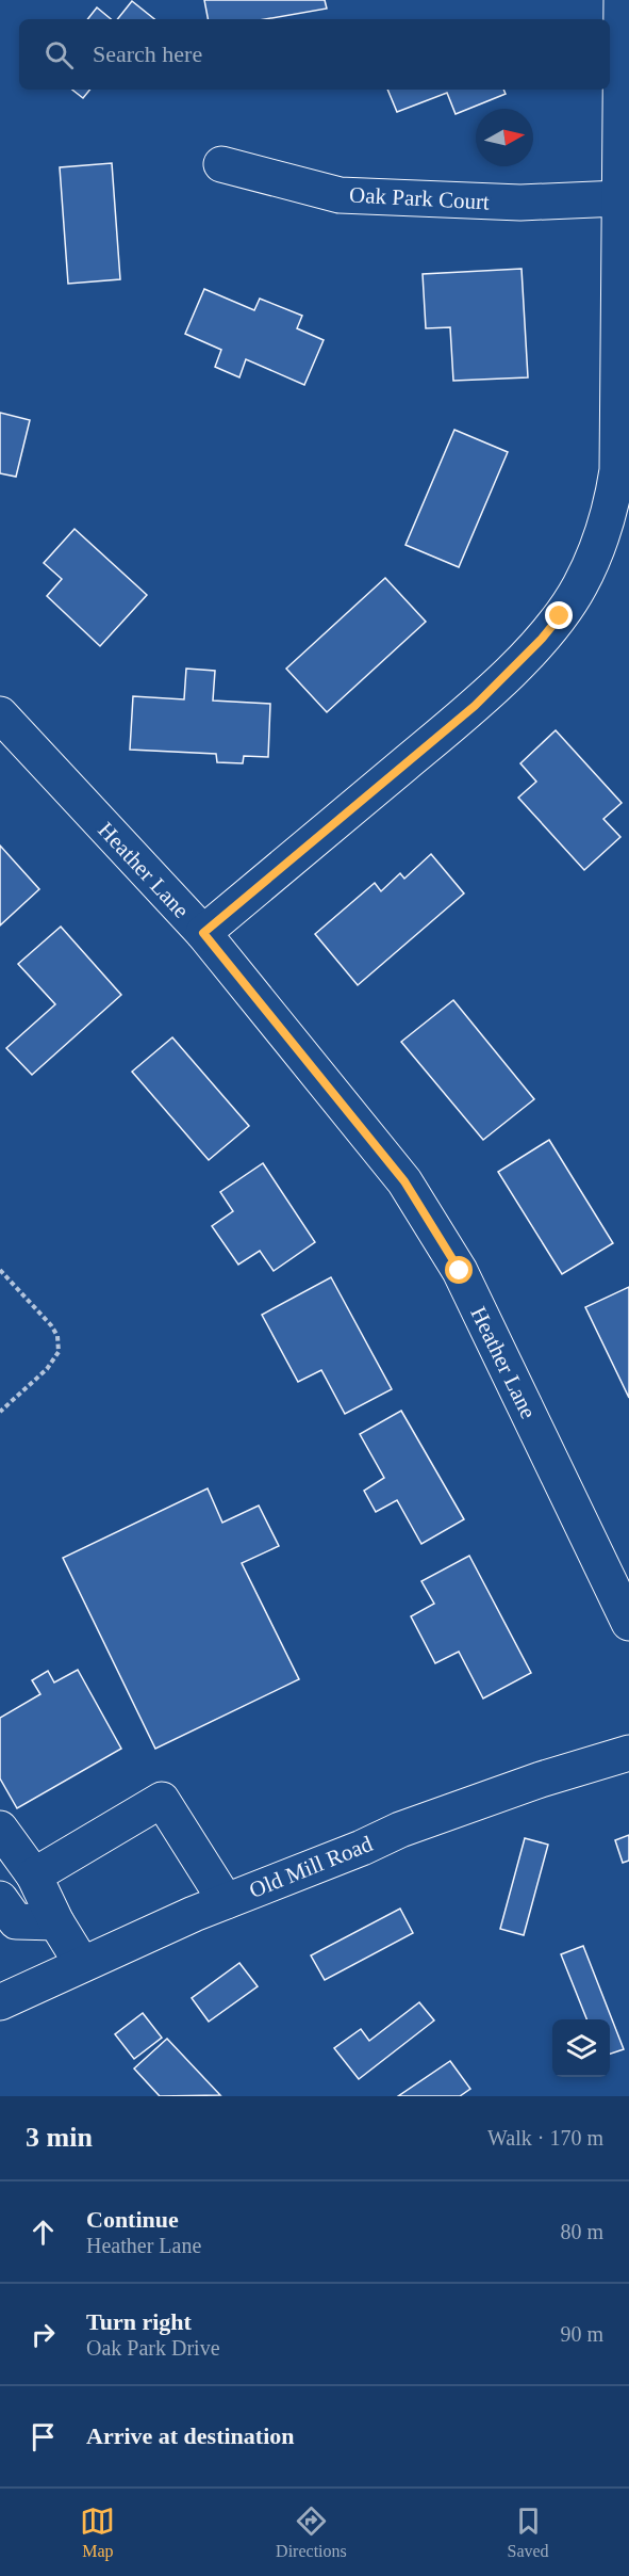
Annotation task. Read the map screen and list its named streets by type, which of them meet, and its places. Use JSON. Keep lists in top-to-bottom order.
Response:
{
  "streets": {
    "street": ["Oak Park Court", "Heather Lane", "Old Mill Road"]
  },
  "north": "right",
  "page": {
    "search": "Search here",
    "heading": ["3 min", "Walk · 170 m"],
    "list": [
      ["Continue", "Heather Lane", "80 m"],
      ["Turn right", "Oak Park Drive", "90 m"],
      "Arrive at destination"
    ],
    "nav": ["Map", "Directions", "Saved"]
  }
}
